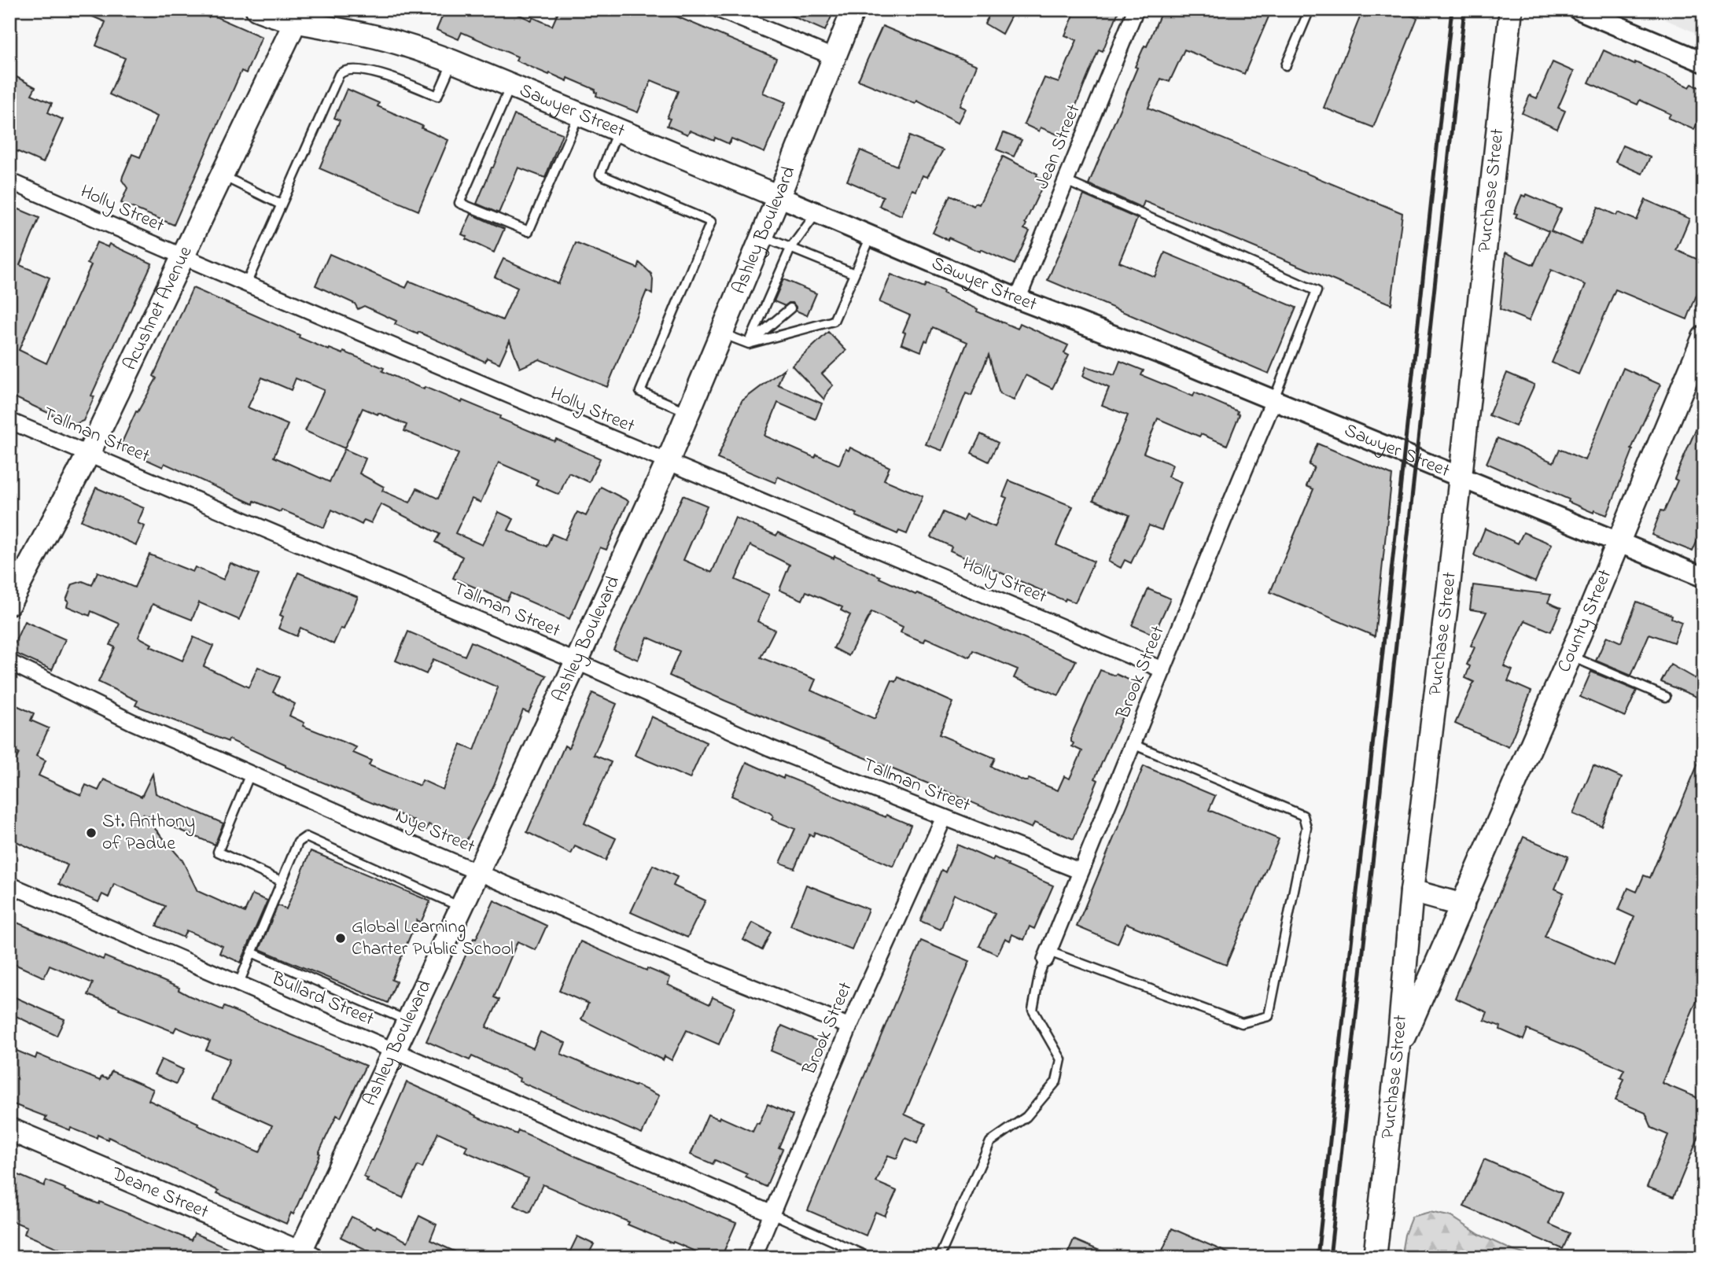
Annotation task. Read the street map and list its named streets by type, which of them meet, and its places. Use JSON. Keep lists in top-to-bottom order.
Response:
{
  "streets": {
    "main road": [
      "Sawyer Street",
      "Purchase Street",
      "Ashley Boulevard",
      "Acushnet Avenue",
      "County Street",
      "Deane Street"
    ],
    "street": [
      "Jean Street",
      "Holly Street",
      "Tallman Street",
      "Brook Street",
      "Nye Street",
      "Bullard Street"
    ]
  },
  "crossings": [
    ["Sawyer Street", "Jean Street"],
    ["Sawyer Street", "Purchase Street"],
    ["Sawyer Street", "Ashley Boulevard"],
    ["Sawyer Street", "Acushnet Avenue"],
    ["Sawyer Street", "County Street"],
    ["Sawyer Street", "Brook Street"],
    ["Purchase Street", "County Street"],
    ["Holly Street", "Ashley Boulevard"],
    ["Holly Street", "Acushnet Avenue"],
    ["Holly Street", "Brook Street"],
    ["Ashley Boulevard", "Tallman Street"],
    ["Ashley Boulevard", "Nye Street"],
    ["Ashley Boulevard", "Bullard Street"],
    ["Ashley Boulevard", "Deane Street"],
    ["Acushnet Avenue", "Tallman Street"],
    ["Tallman Street", "Brook Street"],
    ["Brook Street", "Nye Street"],
    ["Brook Street", "Bullard Street"]
  ],
  "places": ["St. Anthony of Padue", "Global Learning Charter Public School"]
}
